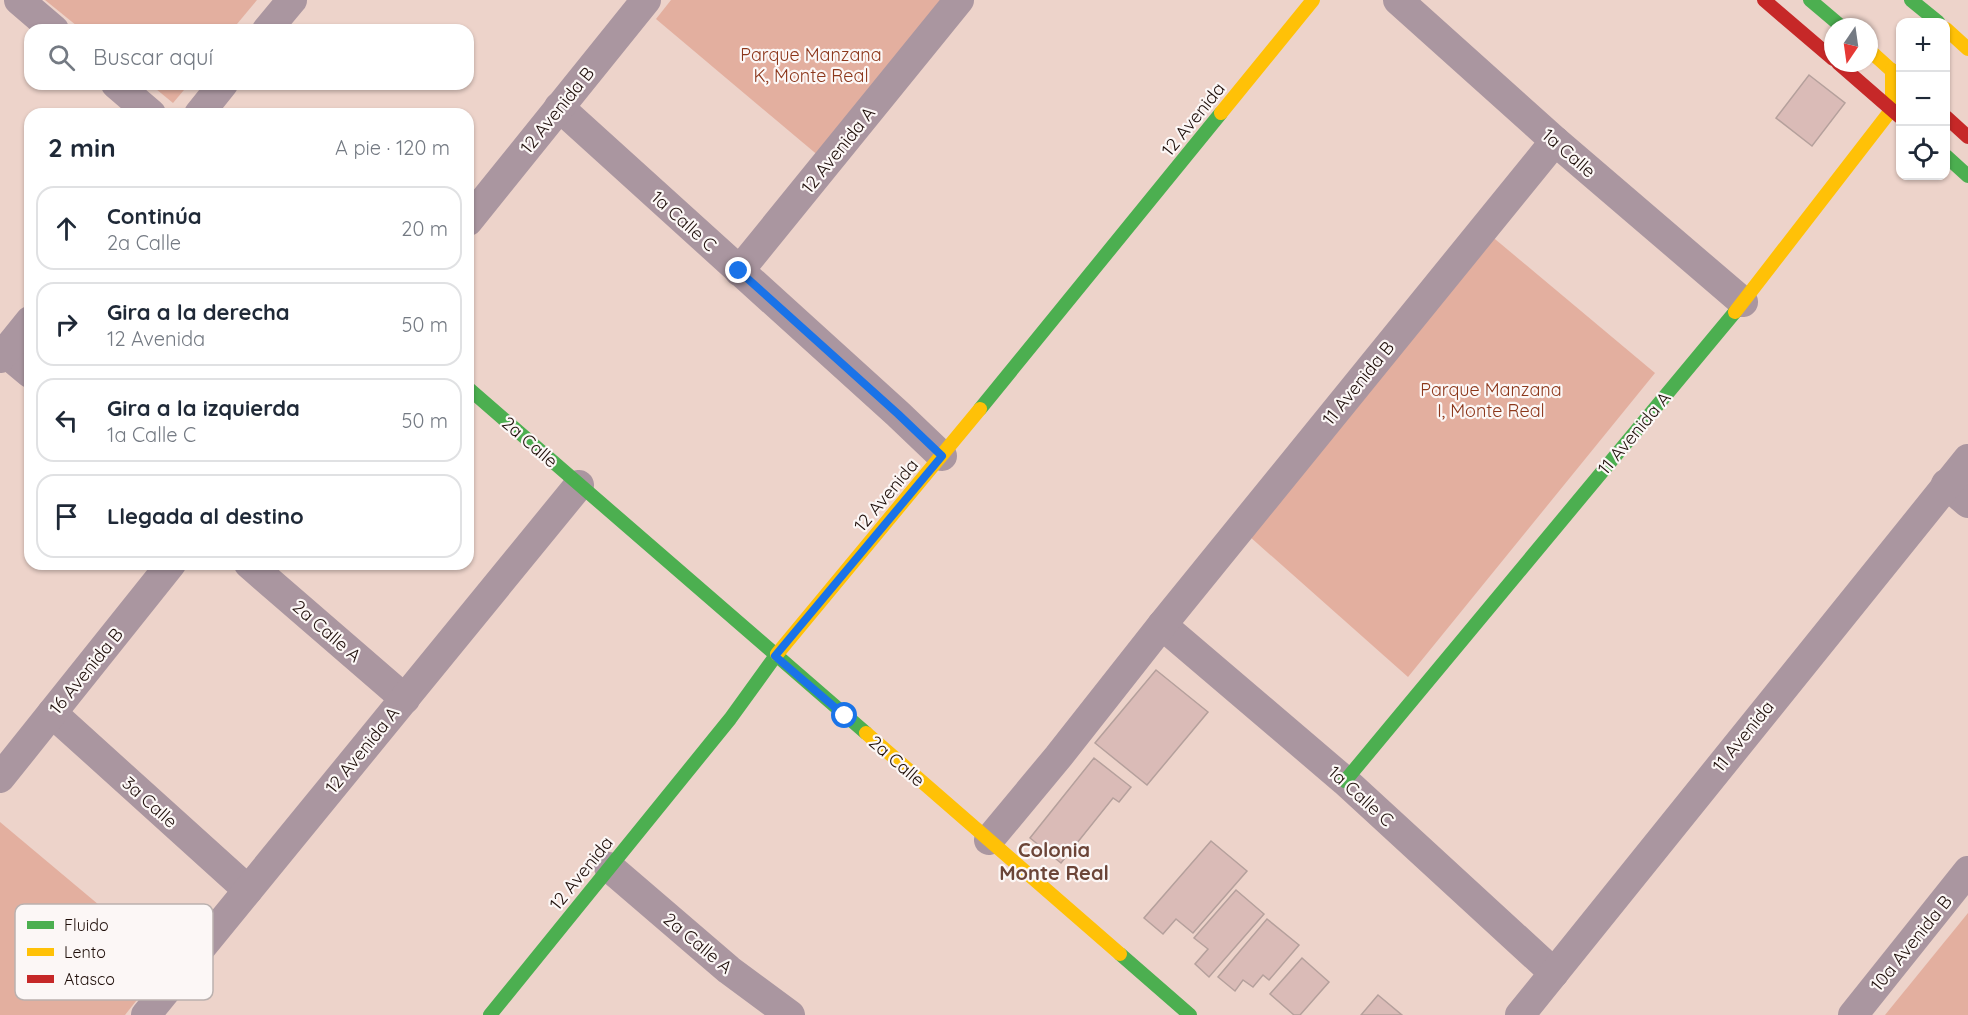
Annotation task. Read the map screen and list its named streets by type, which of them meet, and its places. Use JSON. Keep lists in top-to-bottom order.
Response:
{
  "streets": {
    "street": [
      "12 Avenida B",
      "12 Avenida",
      "12 Avenida A",
      "1a Calle",
      "1a Calle C",
      "11 Avenida B",
      "11 Avenida A",
      "2a Calle",
      "2a Calle A",
      "16 Avenida B",
      "11 Avenida",
      "3a Calle",
      "10a Avenida B"
    ]
  },
  "crossings": [
    ["12 Avenida B", "1a Calle C"],
    ["12 Avenida", "1a Calle C"],
    ["12 Avenida", "2a Calle"],
    ["12 Avenida", "2a Calle A"],
    ["12 Avenida A", "1a Calle C"],
    ["12 Avenida A", "2a Calle"],
    ["12 Avenida A", "2a Calle A"],
    ["12 Avenida A", "3a Calle"],
    ["1a Calle", "11 Avenida B"],
    ["1a Calle", "11 Avenida A"],
    ["1a Calle C", "11 Avenida B"],
    ["1a Calle C", "11 Avenida A"],
    ["1a Calle C", "11 Avenida"],
    ["11 Avenida B", "2a Calle"],
    ["16 Avenida B", "3a Calle"]
  ],
  "districts": ["Colonia Monte Real"],
  "parks": ["Parque Manzana K, Monte Real", "Parque Manzana I, Monte Real"],
  "legend": ["Fluido", "Lento", "Atasco"],
  "north": "bottom",
  "page": {
    "map_buttons": ["+", "−"],
    "search": "Buscar aquí",
    "heading": ["2 min", "A pie · 120 m"],
    "list": [
      ["Continúa", "2a Calle", "20 m"],
      ["Gira a la derecha", "12 Avenida", "50 m"],
      ["Gira a la izquierda", "1a Calle C", "50 m"],
      "Llegada al destino"
    ]
  }
}
